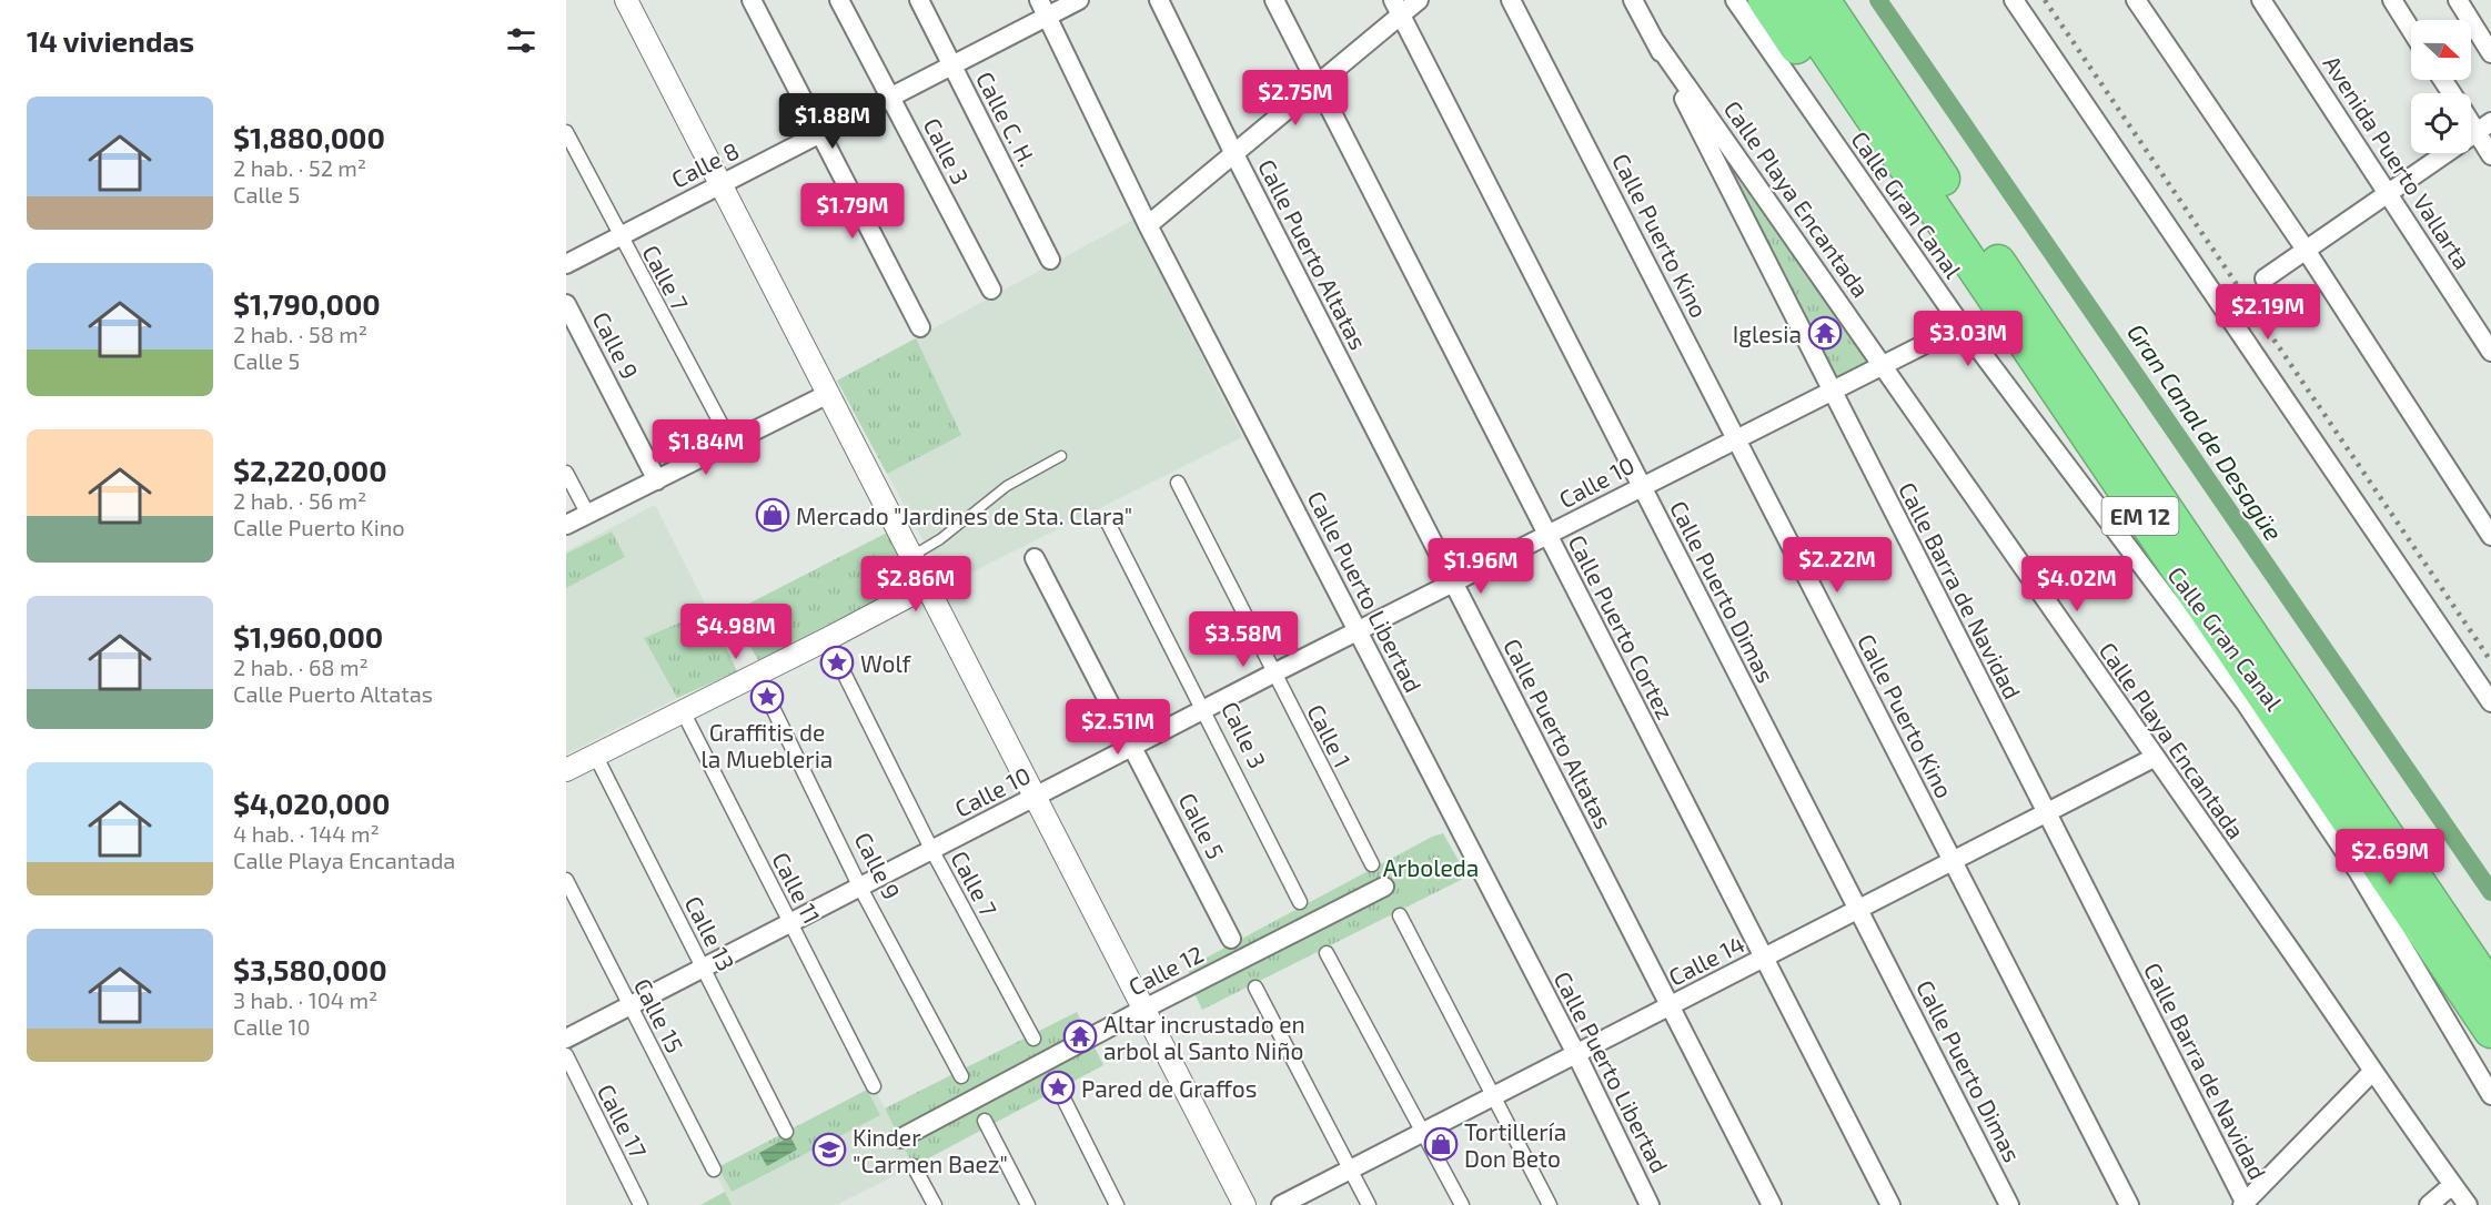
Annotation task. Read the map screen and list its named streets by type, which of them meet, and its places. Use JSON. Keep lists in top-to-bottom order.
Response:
{
  "streets": {
    "highway": ["EM 12"],
    "street": [
      "Calle C. H.",
      "Calle 3",
      "Avenida Puerto Vallarta",
      "Calle 8",
      "Calle Playa Encantada",
      "Calle Gran Canal",
      "Calle Puerto Kino",
      "Calle Puerto Altatas",
      "Calle 7",
      "Calle 9",
      "Calle 10",
      "Calle Barra de Navidad",
      "Calle Puerto Libertad",
      "Calle Puerto Dimas",
      "Calle Puerto Cortez",
      "Calle 1",
      "Calle 5",
      "Calle 11",
      "Calle 13",
      "Calle 14",
      "Calle 12",
      "Calle 15",
      "Calle 17"
    ]
  },
  "crossings": [
    ["Calle C. H.", "Calle 8"],
    ["Calle 3", "Calle 8"],
    ["Calle 3", "Calle 10"],
    ["Calle 8", "Calle 7"],
    ["Calle 8", "Calle Puerto Libertad"],
    ["Calle Playa Encantada", "Calle 10"],
    ["Calle Playa Encantada", "Calle Barra de Navidad"],
    ["Calle Playa Encantada", "Calle 14"],
    ["Calle Puerto Kino", "Calle 10"],
    ["Calle Puerto Kino", "Calle 14"],
    ["Calle Puerto Altatas", "Calle 10"],
    ["Calle Puerto Altatas", "Calle 14"],
    ["Calle 7", "Calle 10"],
    ["Calle 9", "Calle 10"],
    ["Calle 10", "Calle Barra de Navidad"],
    ["Calle 10", "Calle Puerto Libertad"],
    ["Calle 10", "Calle Puerto Dimas"],
    ["Calle 10", "Calle Puerto Cortez"],
    ["Calle 10", "Calle 1"],
    ["Calle 10", "Calle 5"],
    ["Calle 10", "Calle 11"],
    ["Calle 10", "Calle 13"],
    ["Calle 10", "Calle 15"],
    ["Calle Barra de Navidad", "Calle 14"],
    ["Calle Puerto Libertad", "Calle 14"],
    ["Calle Puerto Dimas", "Calle 14"],
    ["Calle Puerto Cortez", "Calle 14"]
  ],
  "water": ["Gran Canal de Desagüe"],
  "parks": ["Arboleda"],
  "places": {
    "temple": ["Iglesia", "Altar incrustado en arbol al Santo Niño"],
    "shop": ["Mercado \"Jardines de Sta. Clara\"", "Tortillería Don Beto"],
    "place": ["Wolf", "Graffitis de la Muebleria", "Pared de Graffos"],
    "school or university": ["Kinder \"Carmen Baez\""]
  },
  "north": "right",
  "page": {
    "heading": "14 viviendas",
    "price": [
      "$2.75M",
      "$1.88M",
      "$1.79M",
      "$2.19M",
      "$3.03M",
      "$1.84M",
      "$2.22M",
      "$1.96M",
      "$2.86M",
      "$4.02M",
      "$4.98M",
      "$3.58M",
      "$2.51M",
      "$2.69M"
    ],
    "list": [
      {
        "name": "$1,880,000",
        "note": "2 hab. · 52 m² · Calle 5"
      },
      {
        "name": "$1,790,000",
        "note": "2 hab. · 58 m² · Calle 5"
      },
      {
        "name": "$2,220,000",
        "note": "2 hab. · 56 m² · Calle Puerto Kino"
      },
      {
        "name": "$1,960,000",
        "note": "2 hab. · 68 m² · Calle Puerto Altatas"
      },
      {
        "name": "$4,020,000",
        "note": "4 hab. · 144 m² · Calle Playa Encantada"
      },
      {
        "name": "$3,580,000",
        "note": "3 hab. · 104 m² · Calle 10"
      }
    ]
  }
}
